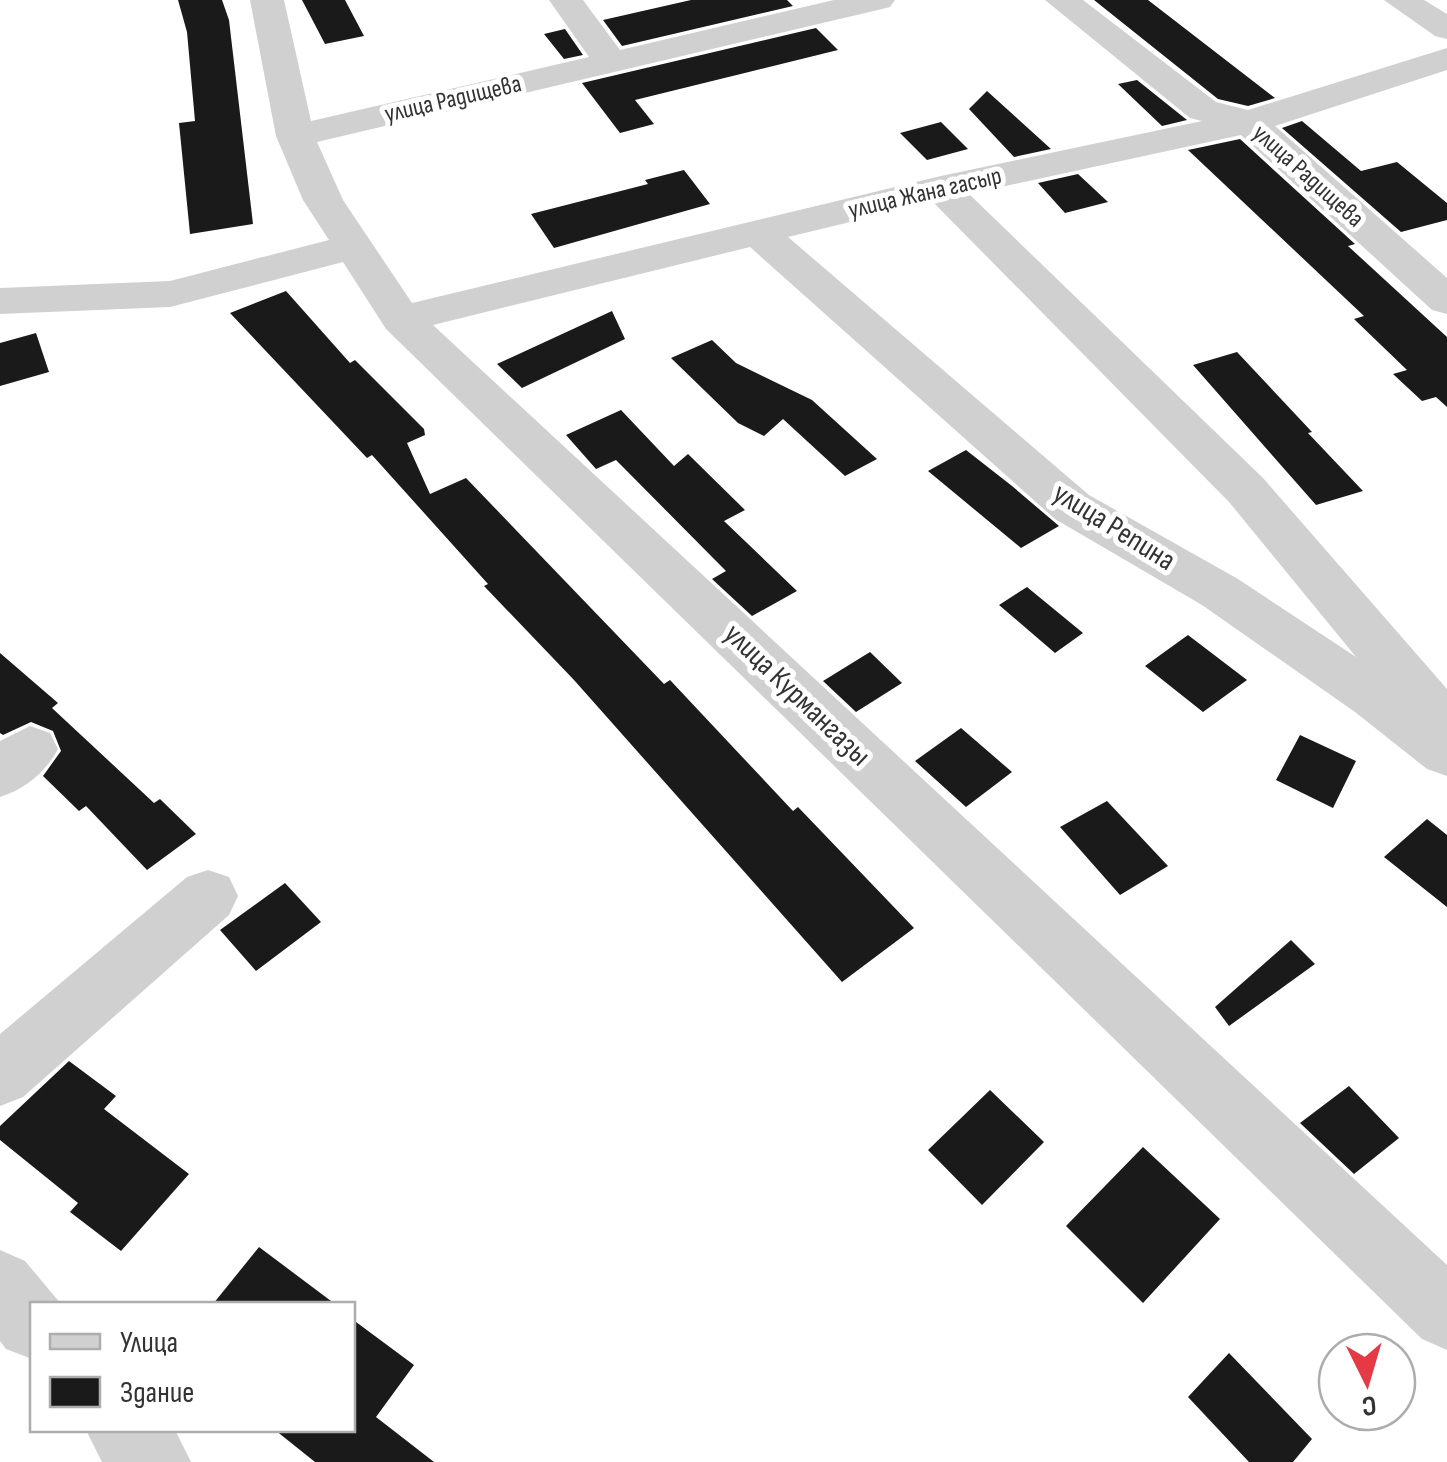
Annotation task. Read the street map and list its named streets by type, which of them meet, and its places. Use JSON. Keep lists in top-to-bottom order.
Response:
{
  "streets": {
    "street": [
      "улица Радищева",
      "улица Жана гасыр",
      "улица Репина",
      "улица Курмангазы"
    ]
  },
  "crossings": [
    ["улица Радищева", "улица Жана гасыр"],
    ["улица Радищева", "улица Курмангазы"],
    ["улица Жана гасыр", "улица Репина"],
    ["улица Жана гасыр", "улица Курмангазы"]
  ],
  "legend": ["Улица", "Здание"],
  "north": "bottom"
}
